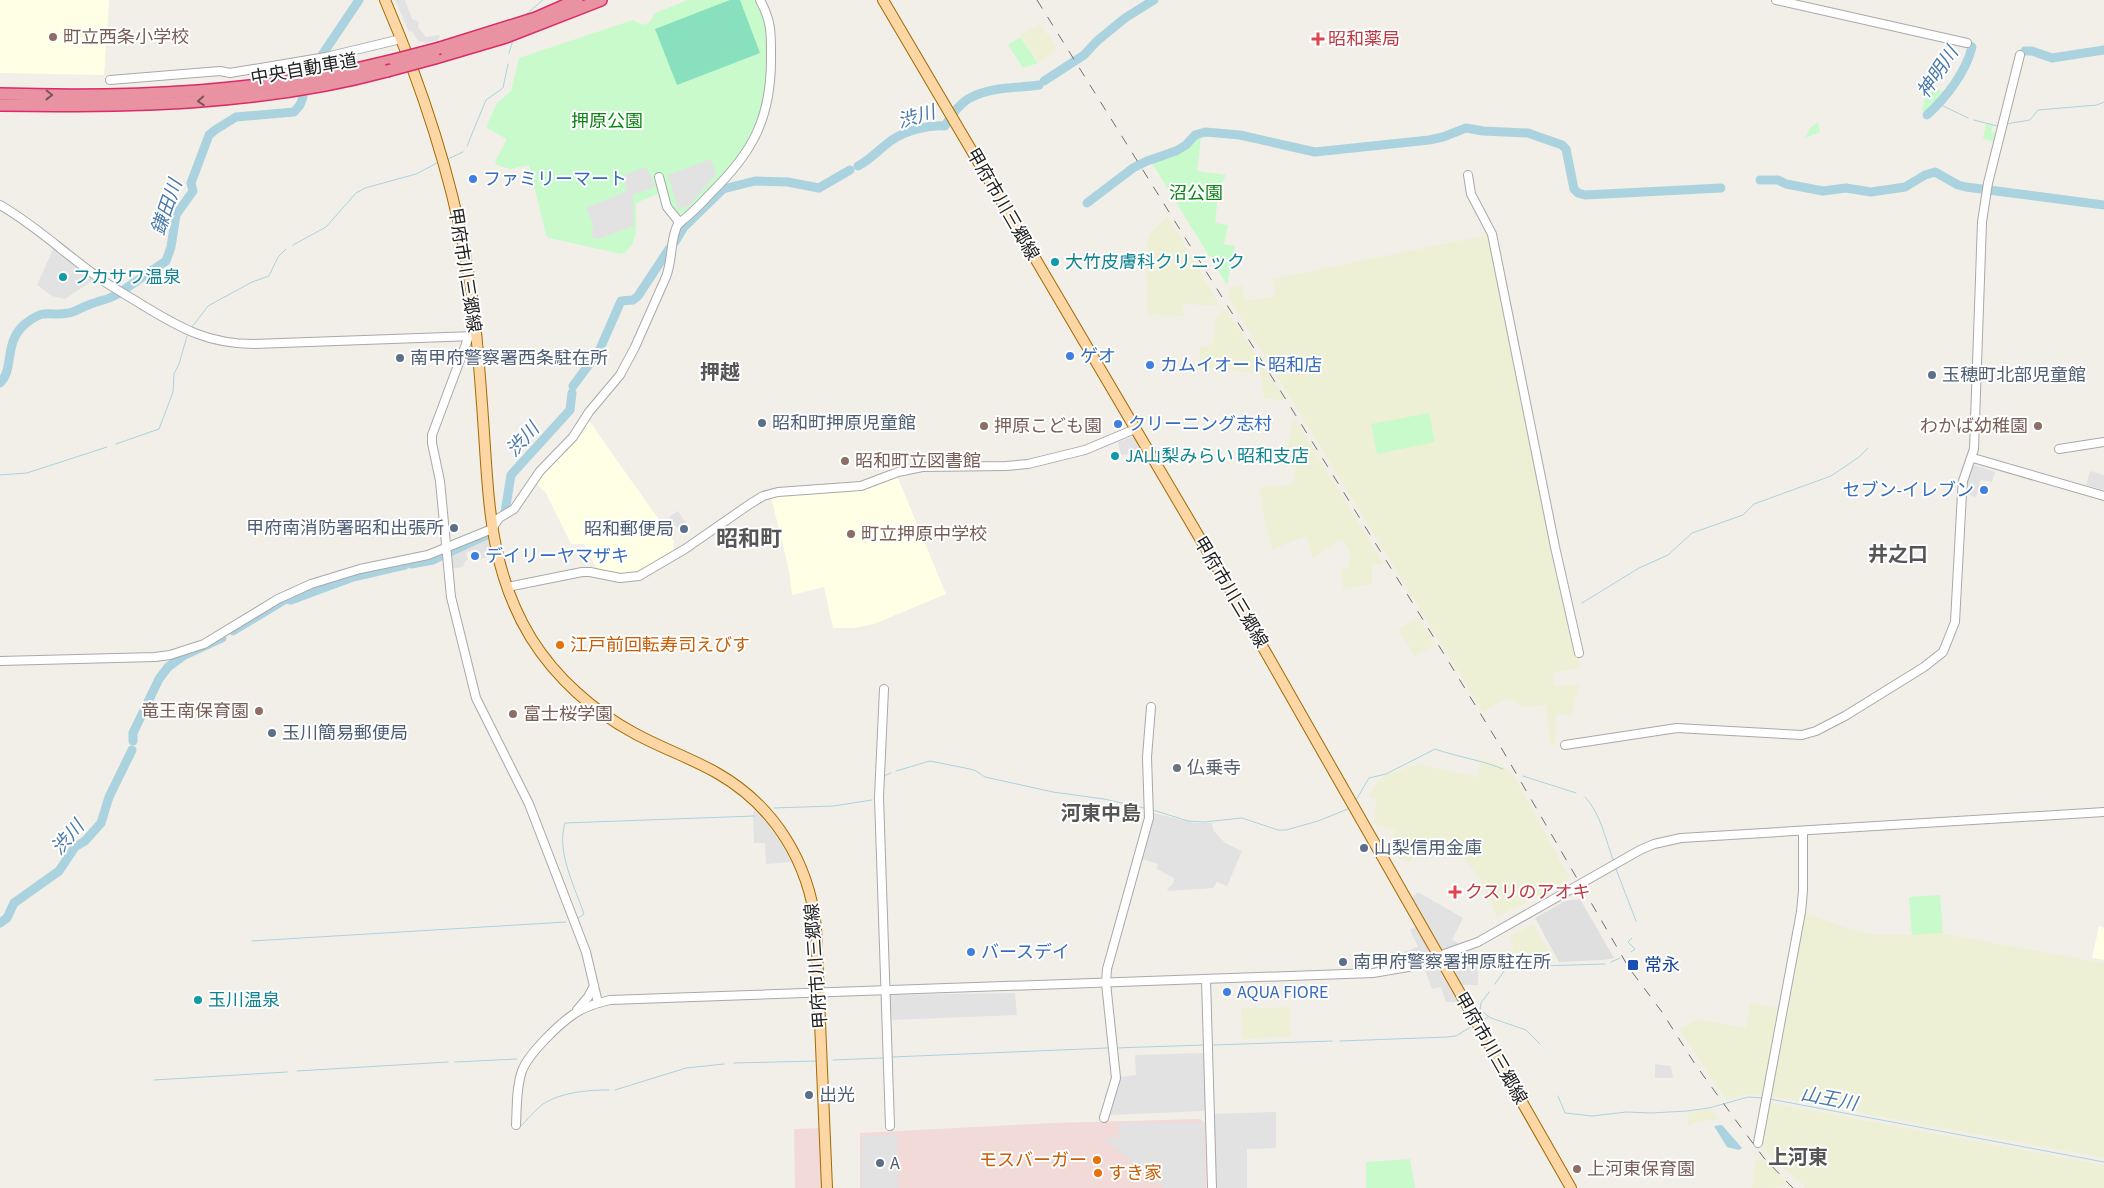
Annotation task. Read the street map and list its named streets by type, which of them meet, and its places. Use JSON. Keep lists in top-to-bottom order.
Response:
{
  "streets": {
    "highway": ["中央自動車道"],
    "main road": ["甲府市川三郷線"]
  },
  "districts": [
    "押越",
    "昭和町",
    "井之口",
    "河東中島",
    "上河東"
  ],
  "water": [
    "神明川",
    "渋川",
    "鎌田川",
    "山王川"
  ],
  "parks": ["押原公園", "沼公園"],
  "places": {
    "other": [
      "町立西条小学校",
      "ファミリーマート",
      "大竹皮膚科クリニック",
      "フカサワ温泉",
      "ゲオ",
      "南甲府警察署西条駐在所",
      "カムイオート昭和店",
      "玉穂町北部児童館",
      "昭和町押原児童館",
      "クリーニング志村",
      "押原こども園",
      "わかば幼稚園",
      "JA山梨みらい 昭和支店",
      "昭和町立図書館",
      "セブン-イレブン",
      "甲府南消防署昭和出張所",
      "昭和郵便局",
      "町立押原中学校",
      "デイリーヤマザキ",
      "江戸前回転寿司えびす",
      "竜王南保育園",
      "富士桜学園",
      "玉川簡易郵便局",
      "仏乗寺",
      "山梨信用金庫",
      "バースデイ",
      "南甲府警察署押原駐在所",
      "AQUA FIORE",
      "玉川温泉",
      "出光",
      "モスバーガー",
      "A",
      "上河東保育園",
      "すき家"
    ],
    "health": ["昭和薬局", "クスリのアオキ"],
    "transit": ["常永"]
  }
}
